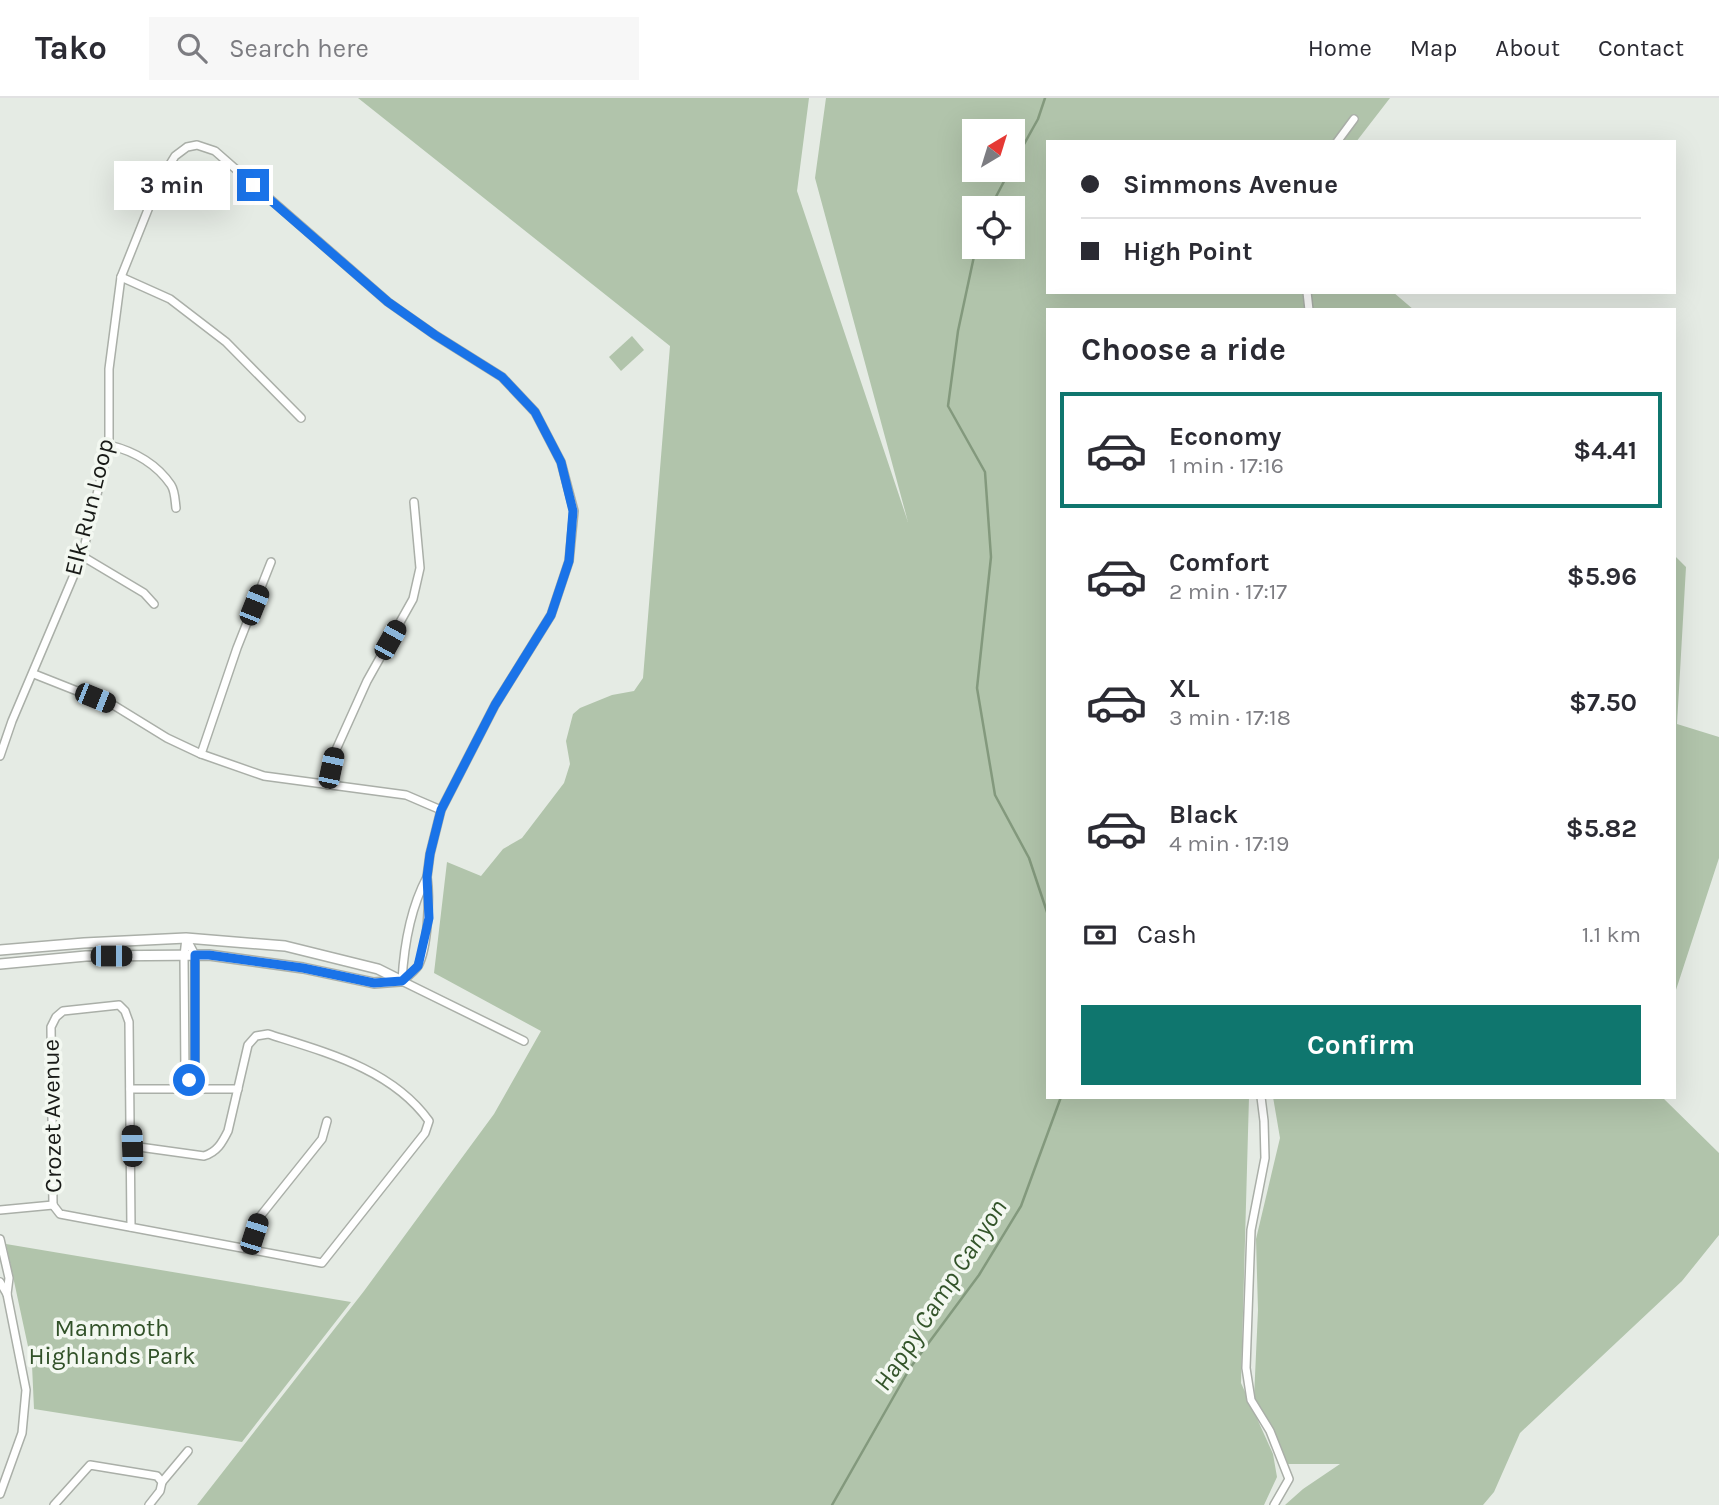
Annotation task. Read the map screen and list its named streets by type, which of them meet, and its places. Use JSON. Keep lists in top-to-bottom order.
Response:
{
  "streets": {
    "street": ["Elk Run Loop", "Crozet Avenue"]
  },
  "water": ["Happy Camp Canyon"],
  "parks": ["Mammoth Highlands Park"],
  "north": "top right",
  "page": {
    "header": "Tako",
    "search": "Search here",
    "nav": [
      "Home",
      "Map",
      "About",
      "Contact"
    ],
    "banner": ["Simmons Avenue", "High Point"],
    "bubble": "3 min",
    "heading": "Choose a ride",
    "list": [
      {
        "name": "Economy",
        "note": "1 min · 17:16",
        "value": "$4.41"
      },
      {
        "name": "Comfort",
        "note": "2 min · 17:17",
        "value": "$5.96"
      },
      {
        "name": "XL",
        "note": "3 min · 17:18",
        "value": "$7.50"
      },
      {
        "name": "Black",
        "note": "4 min · 17:19",
        "value": "$5.82"
      }
    ],
    "pay": ["Cash", "1.1 km"],
    "buttons": "Confirm"
  }
}
